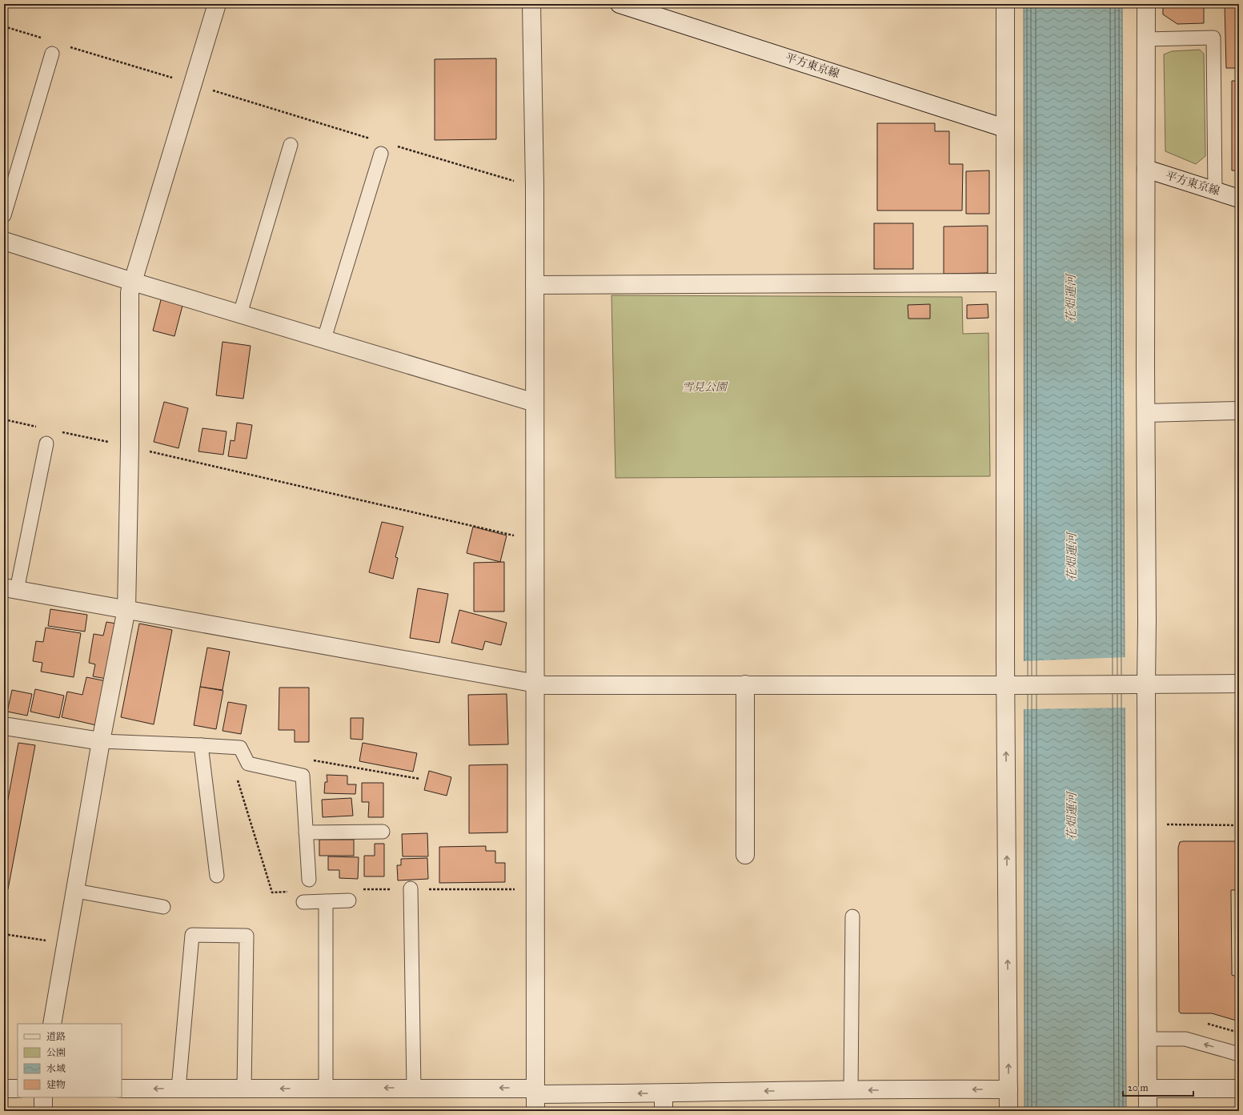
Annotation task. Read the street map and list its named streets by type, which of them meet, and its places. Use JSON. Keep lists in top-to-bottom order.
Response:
{
  "streets": {
    "street": ["平方東京線"]
  },
  "water": ["花畑運河"],
  "parks": ["雪見公園"],
  "legend": [
    "道路",
    "公園",
    "水域",
    "建物"
  ],
  "scale_bar": "20 m"
}
